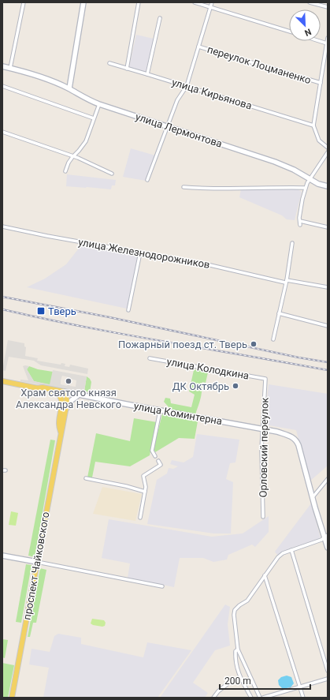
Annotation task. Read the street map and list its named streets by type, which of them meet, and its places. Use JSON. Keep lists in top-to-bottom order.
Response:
{
  "streets": {
    "main road": ["улица Лермонтова", "улица Коминтерна", "проспект Чайковского"],
    "street": [
      "переулок Лоцманенко",
      "улица Кирьянова",
      "улица Железнодорожников",
      "улица Колодкина",
      "Орловский переулок"
    ]
  },
  "crossings": [
    ["улица Колодкина", "Орловский переулок"],
    ["улица Коминтерна", "Орловский переулок"],
    ["улица Коминтерна", "проспект Чайковского"]
  ],
  "places": {
    "transit": ["Тверь"],
    "other": ["Пожарный поезд ст. Тверь", "Храм святого князя Александра Невского", "ДК Октябрь"]
  },
  "scale_bar": "200 m",
  "north": "bottom right"
}
